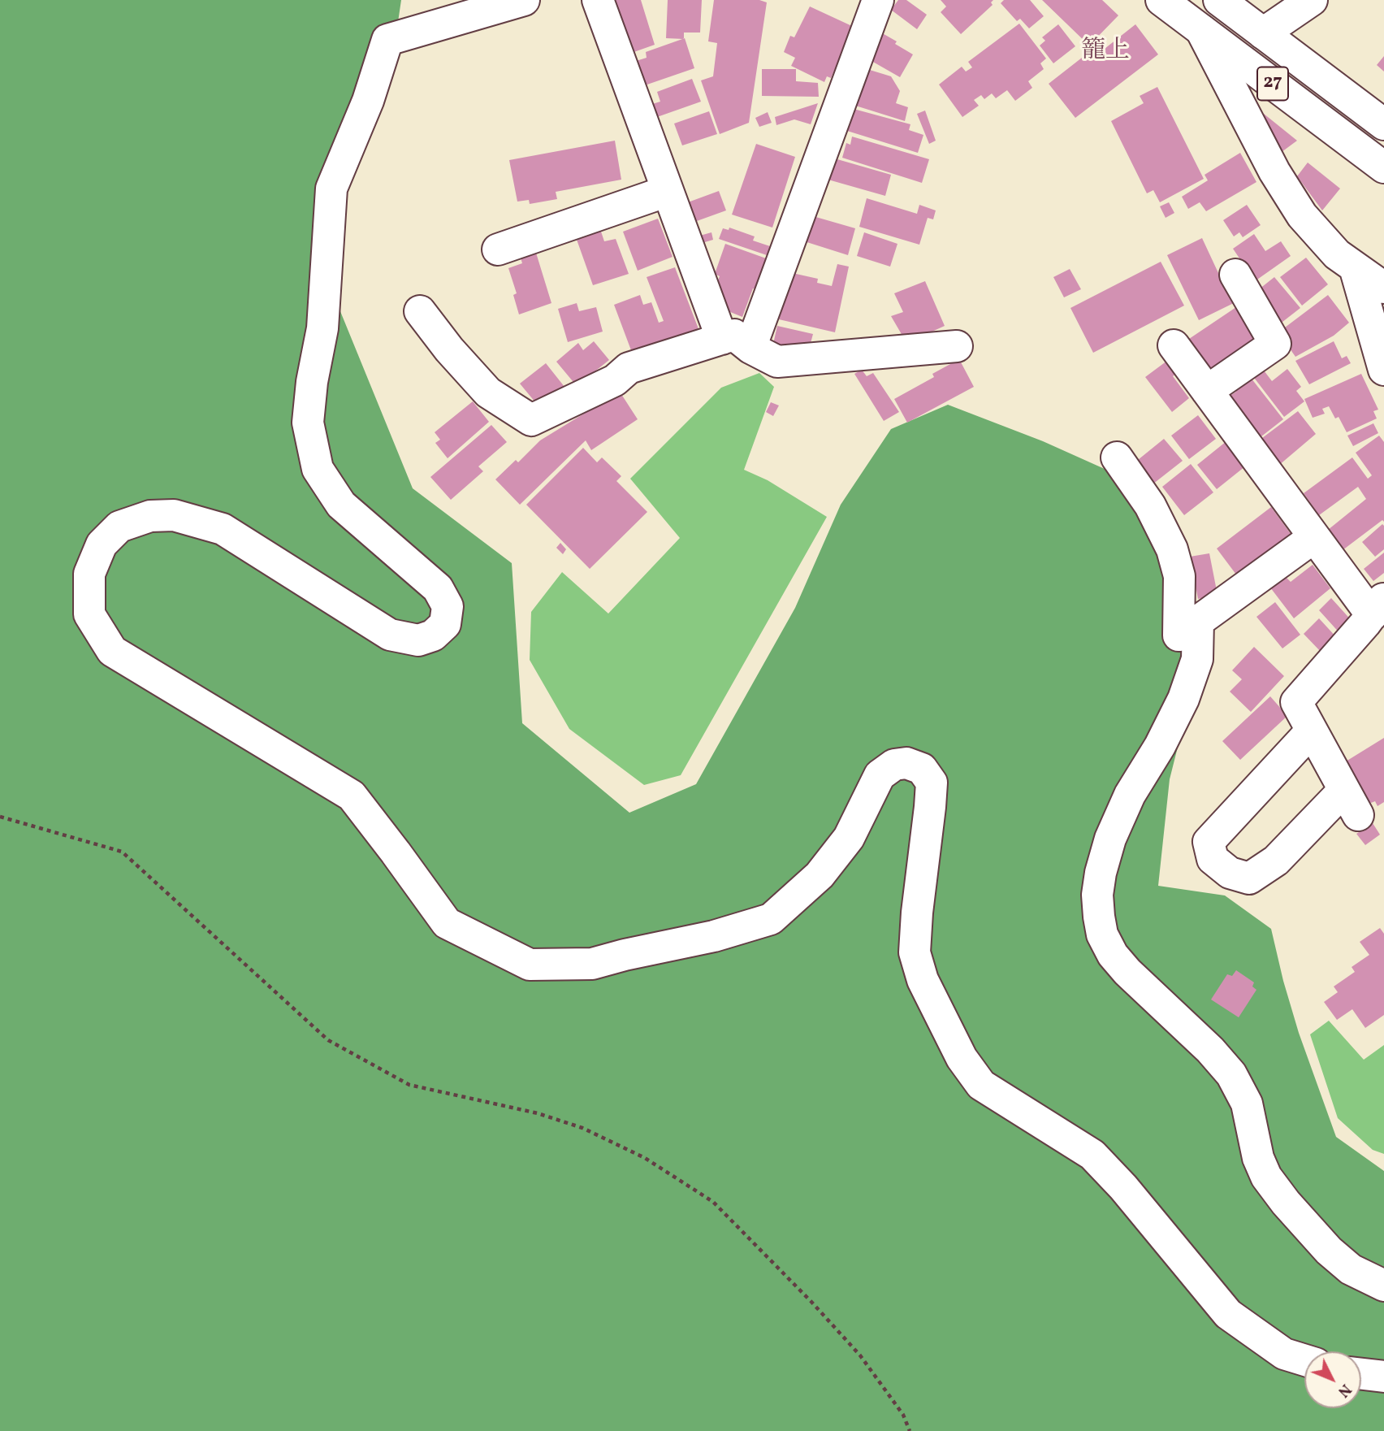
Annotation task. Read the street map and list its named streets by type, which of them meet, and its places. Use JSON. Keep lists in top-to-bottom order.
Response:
{
  "streets": {
    "street": ["27"]
  },
  "districts": ["籠上"],
  "north": "bottom right"
}
